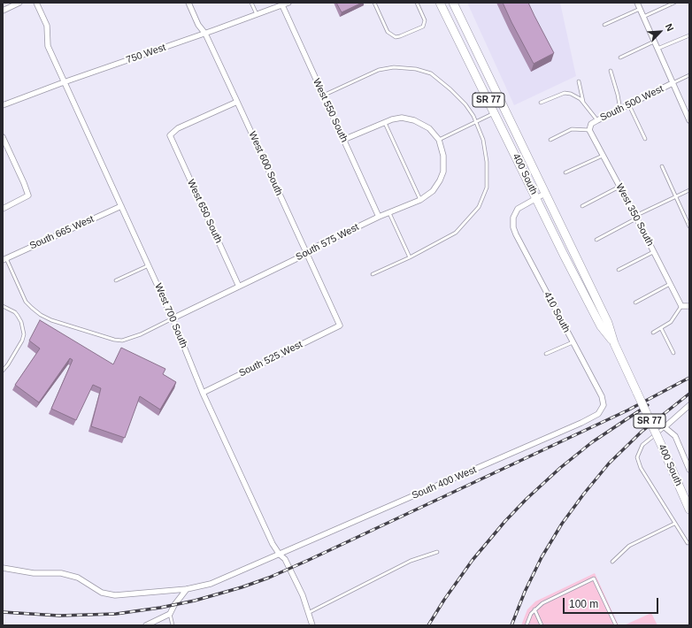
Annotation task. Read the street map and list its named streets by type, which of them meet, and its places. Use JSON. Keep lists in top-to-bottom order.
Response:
{
  "streets": {
    "main road": ["SR 77", "400 South"],
    "street": [
      "750 West",
      "South 500 West",
      "West 550 South",
      "West 600 South",
      "West 650 South",
      "West 350 South",
      "South 665 West",
      "South 575 West",
      "410 South",
      "West 700 South",
      "South 525 West",
      "South 400 West"
    ]
  },
  "crossings": [
    ["750 West", "West 550 South"],
    ["750 West", "West 600 South"],
    ["750 West", "West 700 South"],
    ["South 500 West", "West 350 South"],
    ["West 550 South", "South 575 West"],
    ["West 600 South", "West 650 South"],
    ["West 600 South", "South 575 West"],
    ["West 600 South", "South 525 West"],
    ["400 South", "410 South"],
    ["West 650 South", "South 575 West"],
    ["South 665 West", "West 700 South"],
    ["South 575 West", "West 700 South"],
    ["410 South", "South 400 West"],
    ["West 700 South", "South 525 West"],
    ["West 700 South", "South 400 West"]
  ],
  "scale_bar": "100 m",
  "north": "top right"
}
